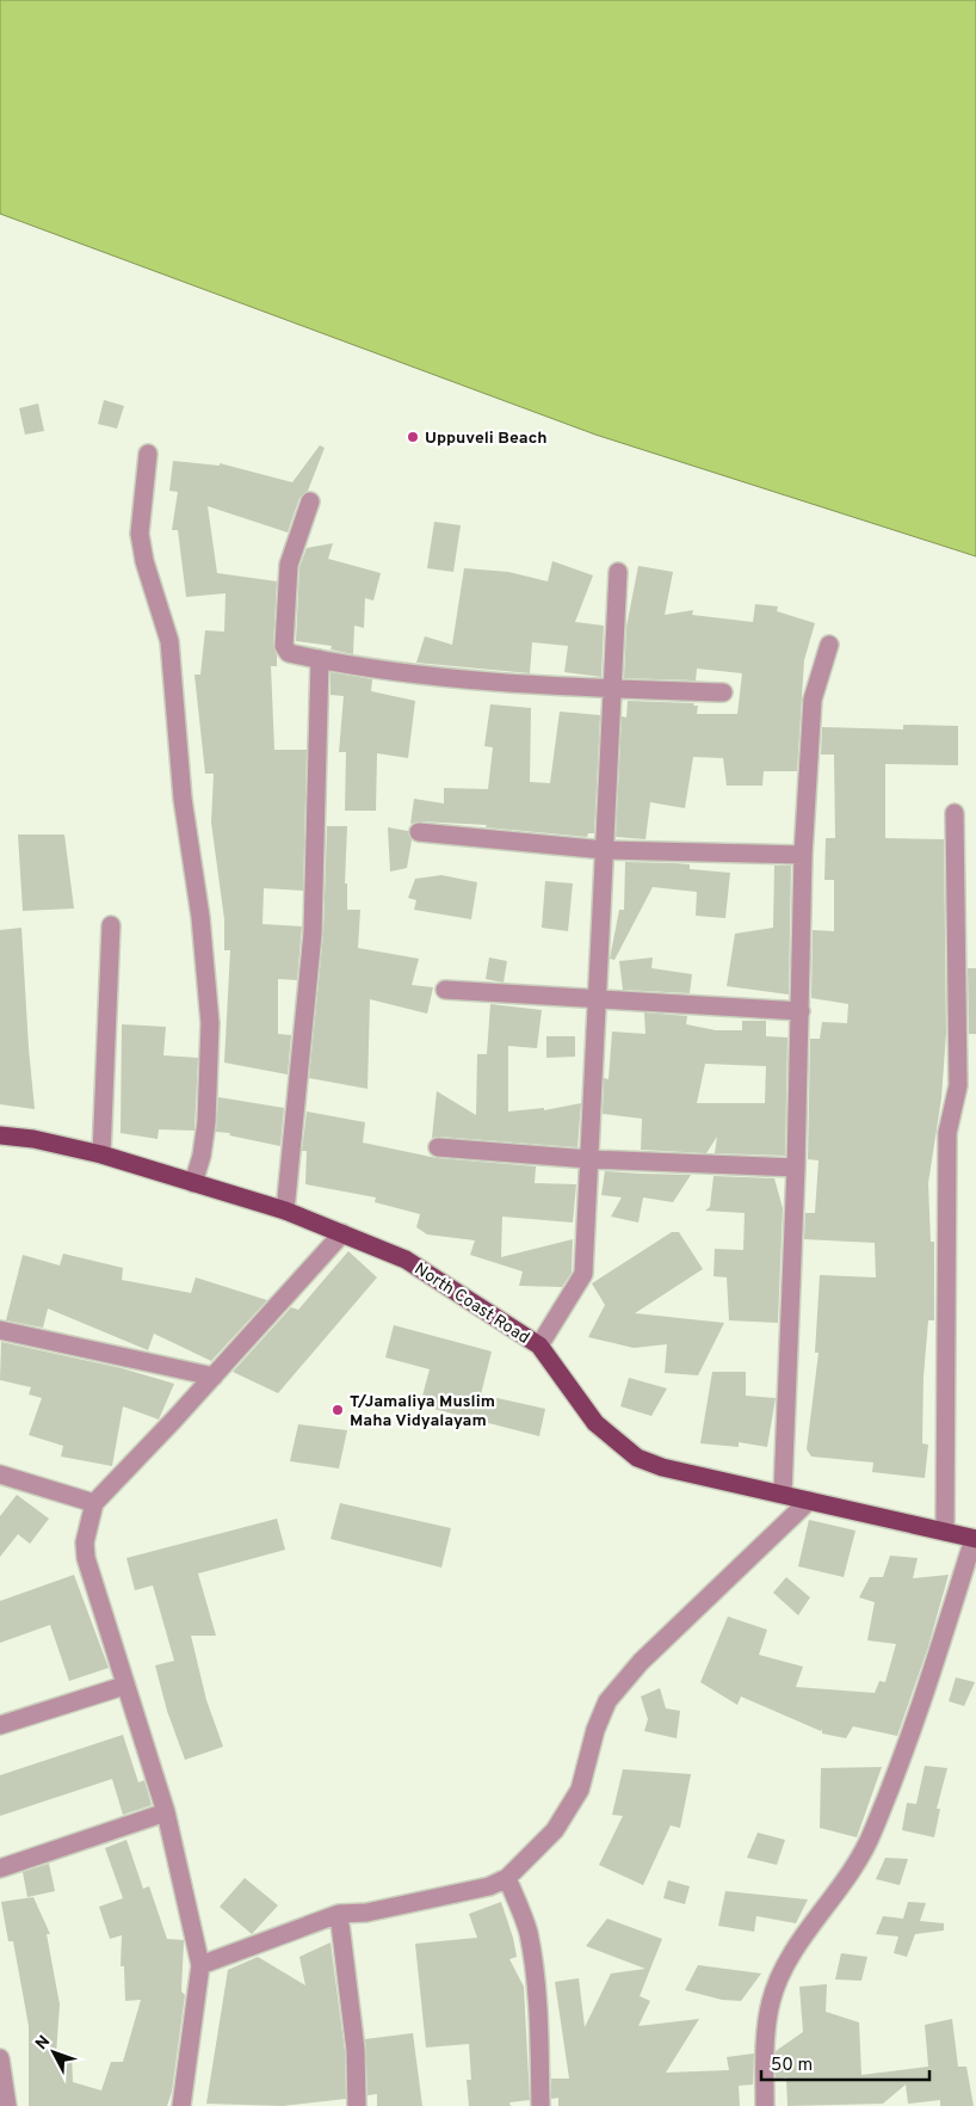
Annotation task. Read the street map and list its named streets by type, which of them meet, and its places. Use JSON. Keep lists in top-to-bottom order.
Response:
{
  "streets": {
    "main road": ["North Coast Road"]
  },
  "places": ["Uppuveli Beach", "T/Jamaliya Muslim Maha Vidyalayam"],
  "scale_bar": "50 m",
  "north": "top left"
}
